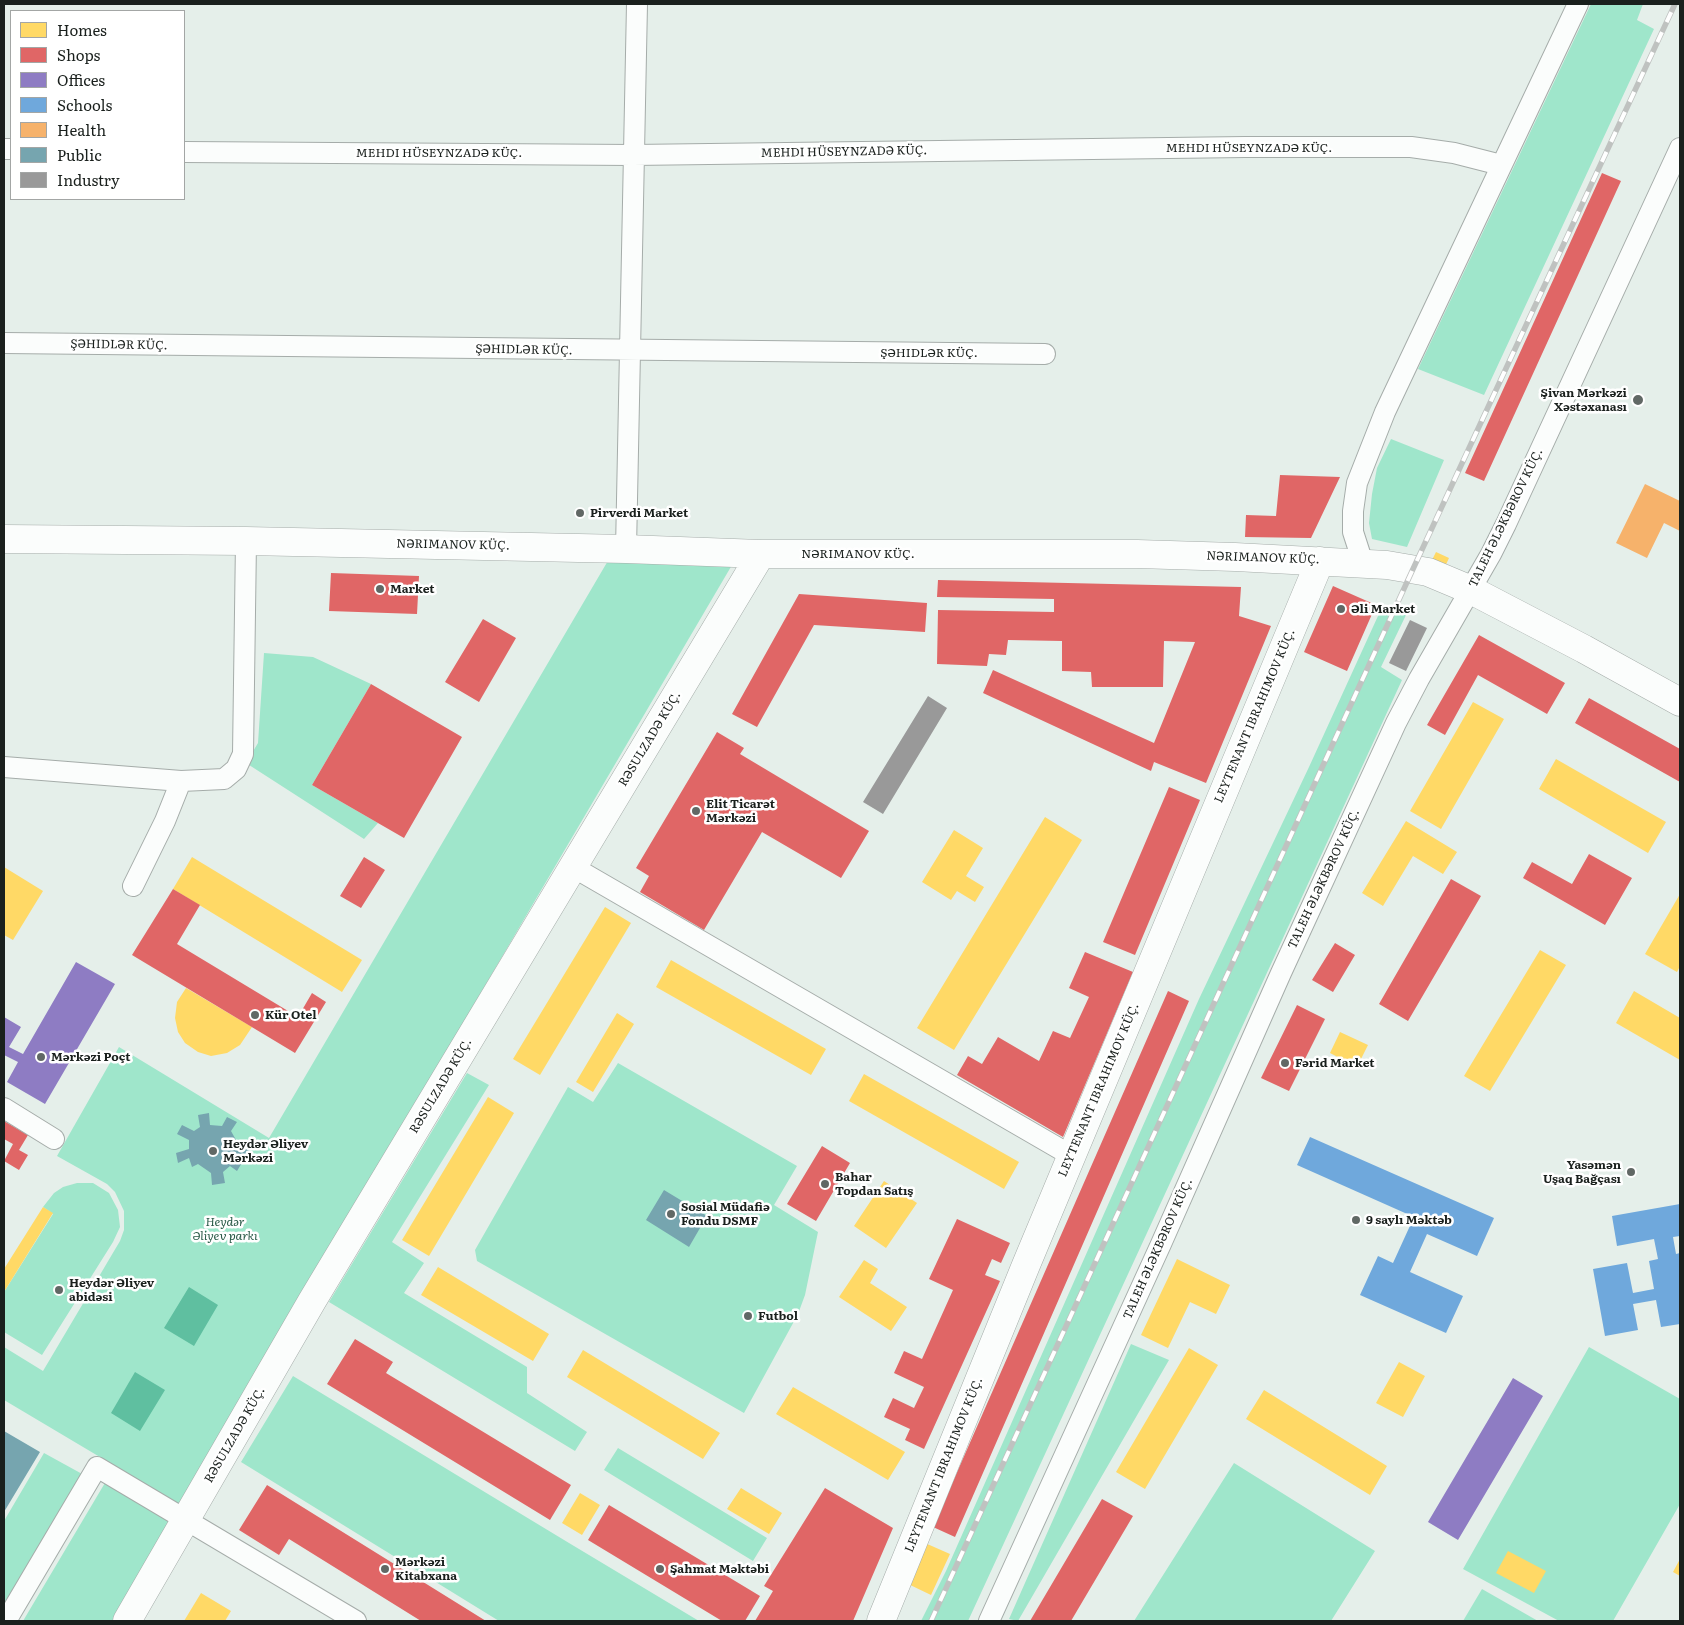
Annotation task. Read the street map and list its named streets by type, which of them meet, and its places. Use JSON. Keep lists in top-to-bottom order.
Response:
{
  "streets": {
    "main road": ["NƏRIMANOV KÜÇ.", "LEYTENANT IBRAHIMOV KÜÇ.", "RƏSULZADƏ KÜÇ."],
    "street": ["MEHDI HÜSEYNZADƏ KÜÇ.", "ŞƏHIDLƏR KÜÇ.", "TALEH ƏLƏKBƏROV KÜÇ."]
  },
  "crossings": [
    ["TALEH ƏLƏKBƏROV KÜÇ.", "NƏRIMANOV KÜÇ."],
    ["NƏRIMANOV KÜÇ.", "LEYTENANT IBRAHIMOV KÜÇ."],
    ["NƏRIMANOV KÜÇ.", "RƏSULZADƏ KÜÇ."]
  ],
  "parks": ["Heydər Əliyev parkı"],
  "places": [
    "Şivan Mərkəzi Xəstəxanası",
    "Pirverdi Market",
    "Market",
    "Əli Market",
    "Elit Ticarət Mərkəzi",
    "Kür Otel",
    "Mərkəzi Poçt",
    "Fərid Market",
    "Heydər Əliyev Mərkəzi",
    "Yasəmən Uşaq Bağçası",
    "Bahar Topdan Satış",
    "Sosial Müdafiə Fondu DSMF",
    "9 saylı Məktəb",
    "Heydər Əliyev abidəsi",
    "Futbol",
    "Mərkəzi Kitabxana",
    "Şahmat Məktəbi"
  ],
  "legend": [
    "Homes",
    "Shops",
    "Offices",
    "Schools",
    "Health",
    "Public",
    "Industry"
  ]
}
